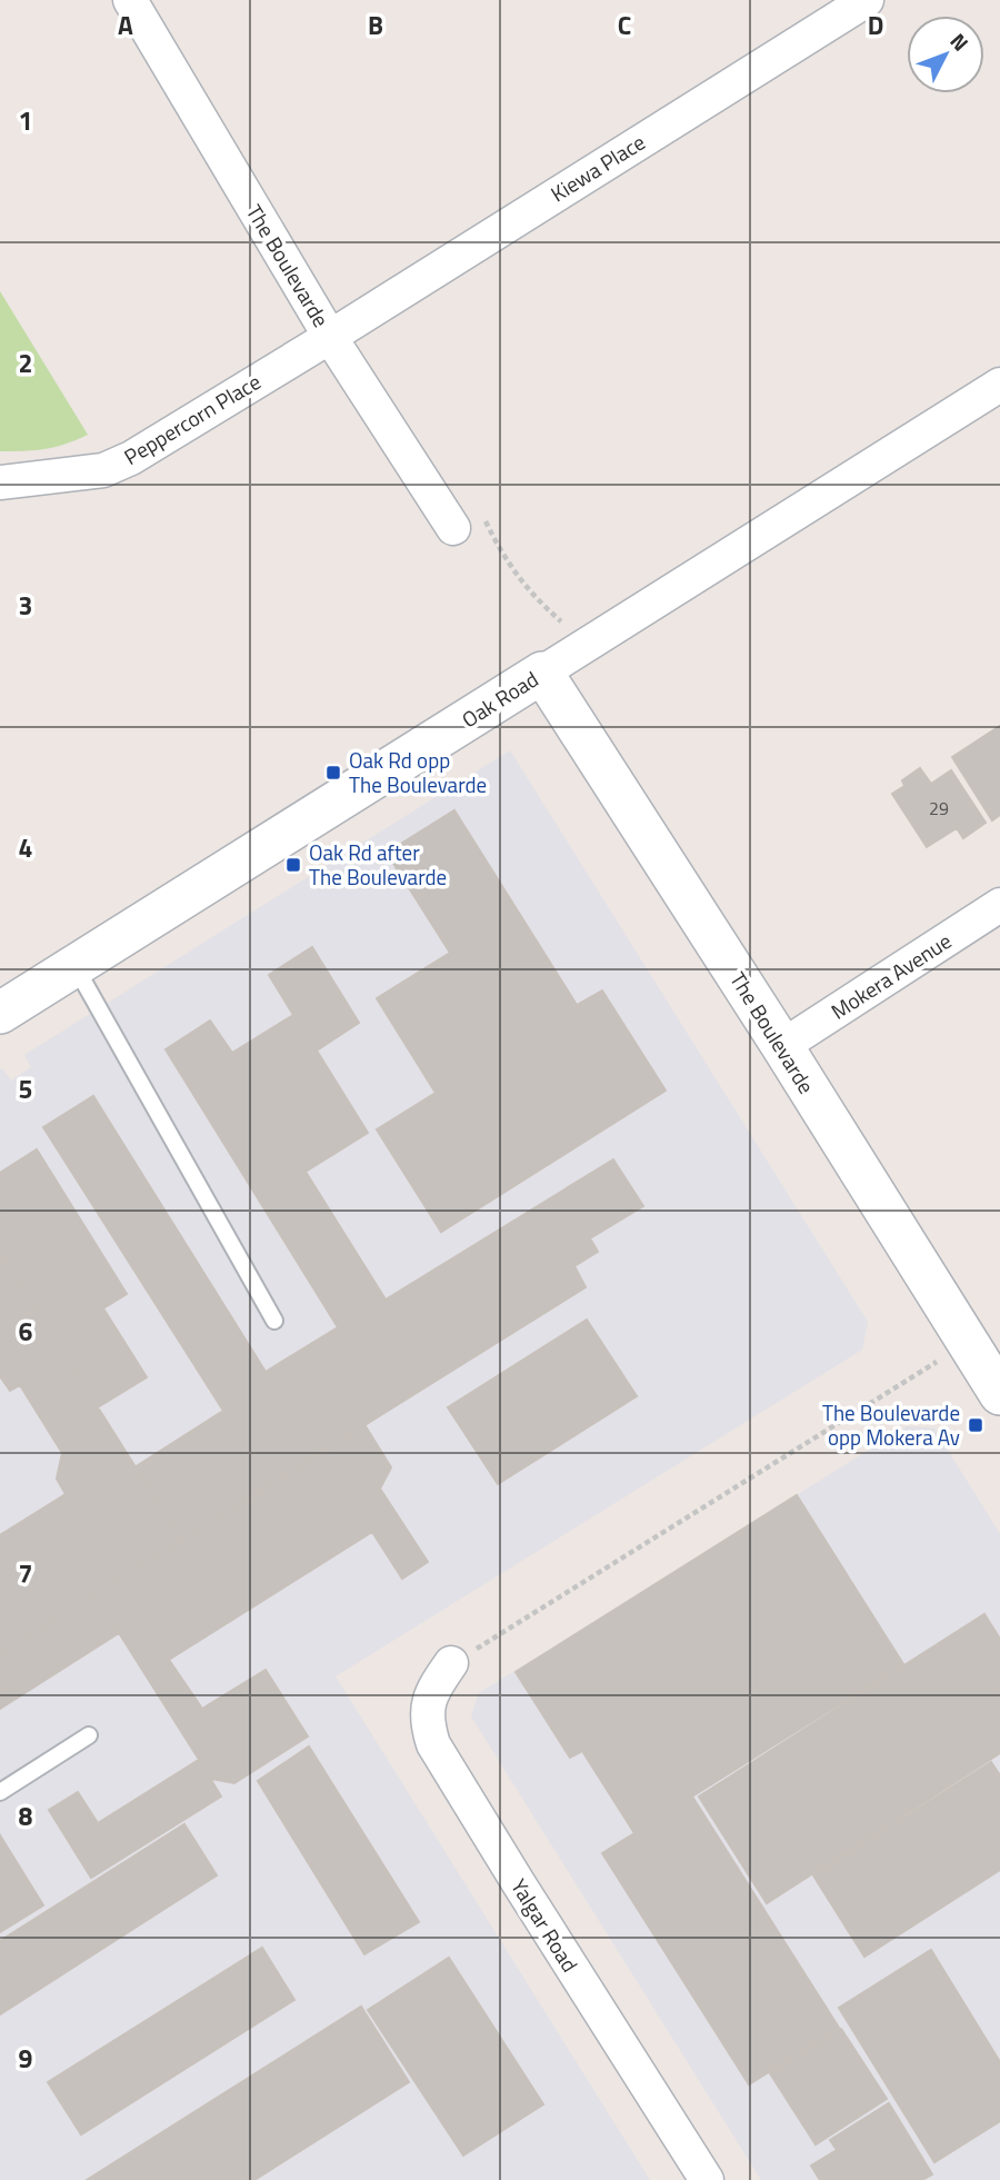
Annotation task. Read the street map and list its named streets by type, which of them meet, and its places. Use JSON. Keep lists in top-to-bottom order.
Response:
{
  "streets": {
    "street": [
      "Kiewa Place",
      "The Boulevarde",
      "Peppercorn Place",
      "Oak Road",
      "Mokera Avenue",
      "Yalgar Road"
    ]
  },
  "crossings": [
    ["Kiewa Place", "The Boulevarde"],
    ["Kiewa Place", "Peppercorn Place"],
    ["The Boulevarde", "Peppercorn Place"],
    ["The Boulevarde", "Oak Road"],
    ["The Boulevarde", "Mokera Avenue"]
  ],
  "places": {
    "transit": ["Oak Rd opp The Boulevarde", "Oak Rd after The Boulevarde", "The Boulevarde opp Mokera Av"]
  },
  "house_numbers": ["29"],
  "north": "top right",
  "grid": {
    "columns": [
      "A",
      "B",
      "C",
      "D"
    ],
    "rows": [
      "1",
      "2",
      "3",
      "4",
      "5",
      "6",
      "7",
      "8",
      "9"
    ]
  }
}
